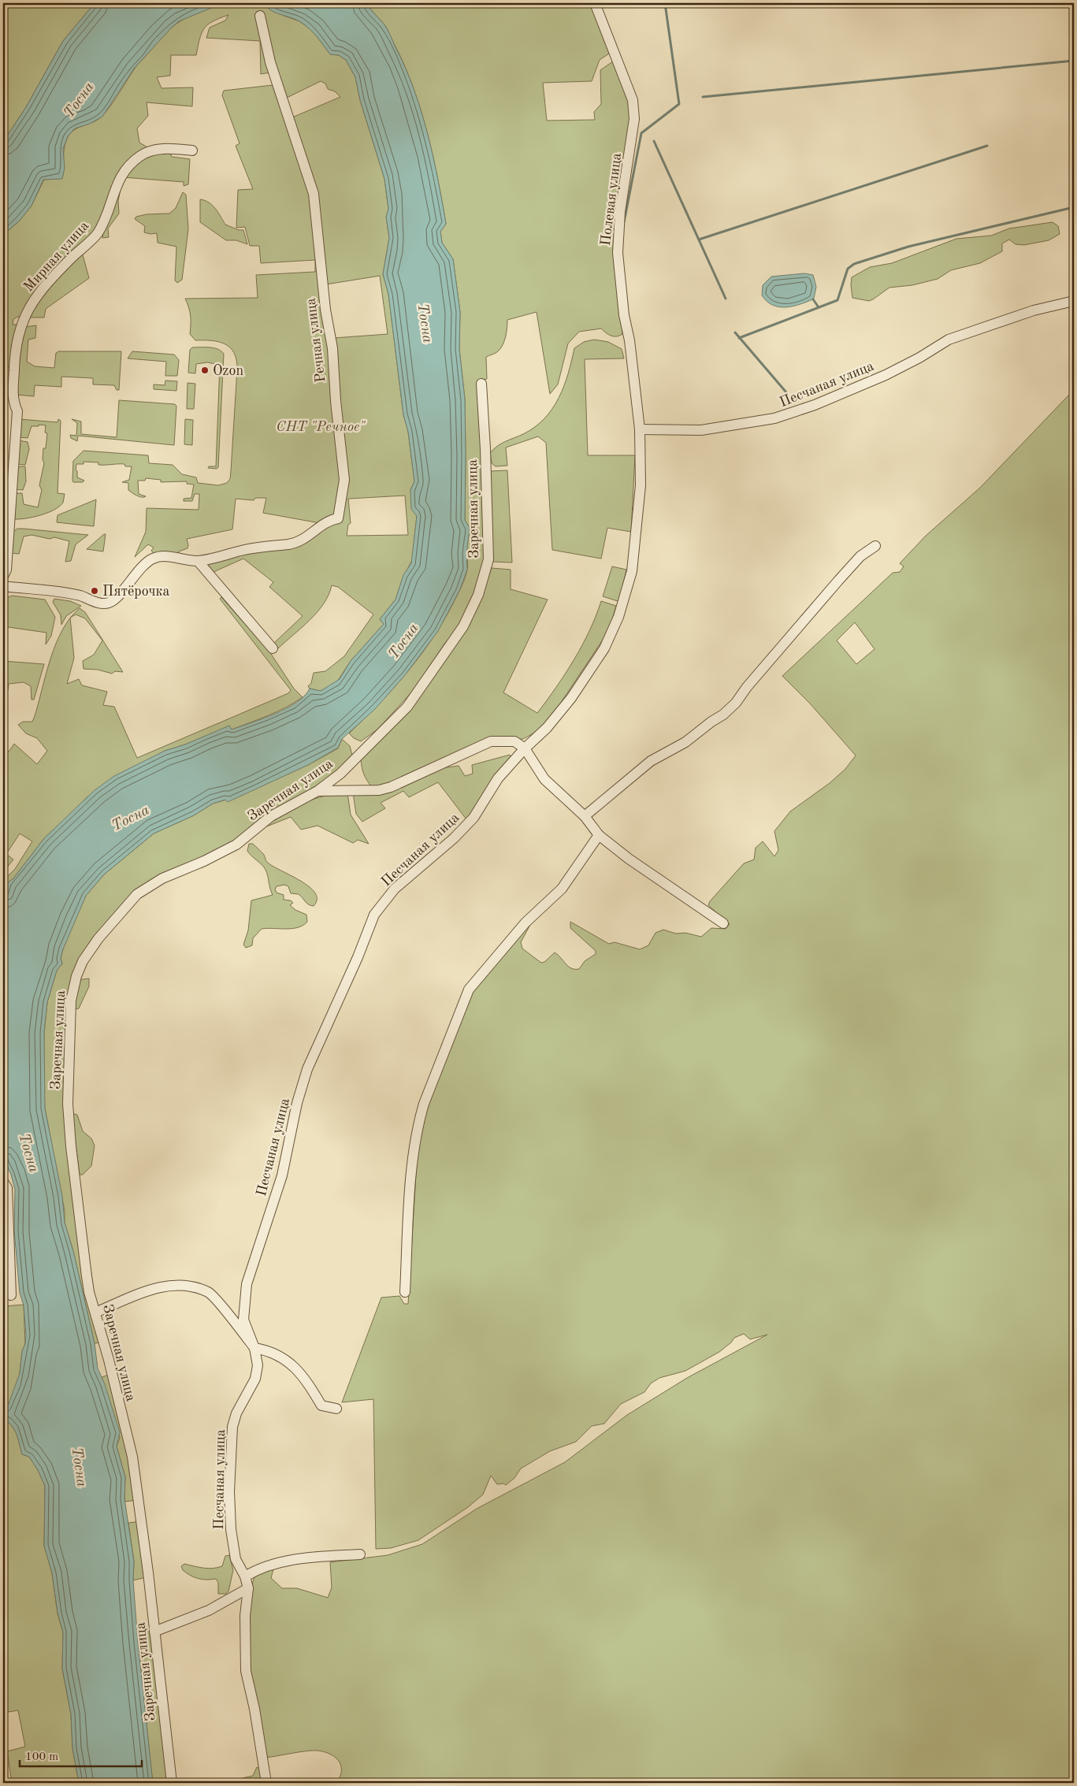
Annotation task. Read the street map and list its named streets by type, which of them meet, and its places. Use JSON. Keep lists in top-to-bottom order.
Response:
{
  "streets": {
    "street": [
      "Полевая улица",
      "Мирная улица",
      "Речная улица",
      "Песчаная улица",
      "Заречная улица"
    ]
  },
  "crossings": [
    ["Полевая улица", "Песчаная улица"]
  ],
  "water": ["Тосна"],
  "parks": ["СНТ \"Речное\""],
  "places": ["Ozon", "Пятёрочка"],
  "scale_bar": "100 m"
}
